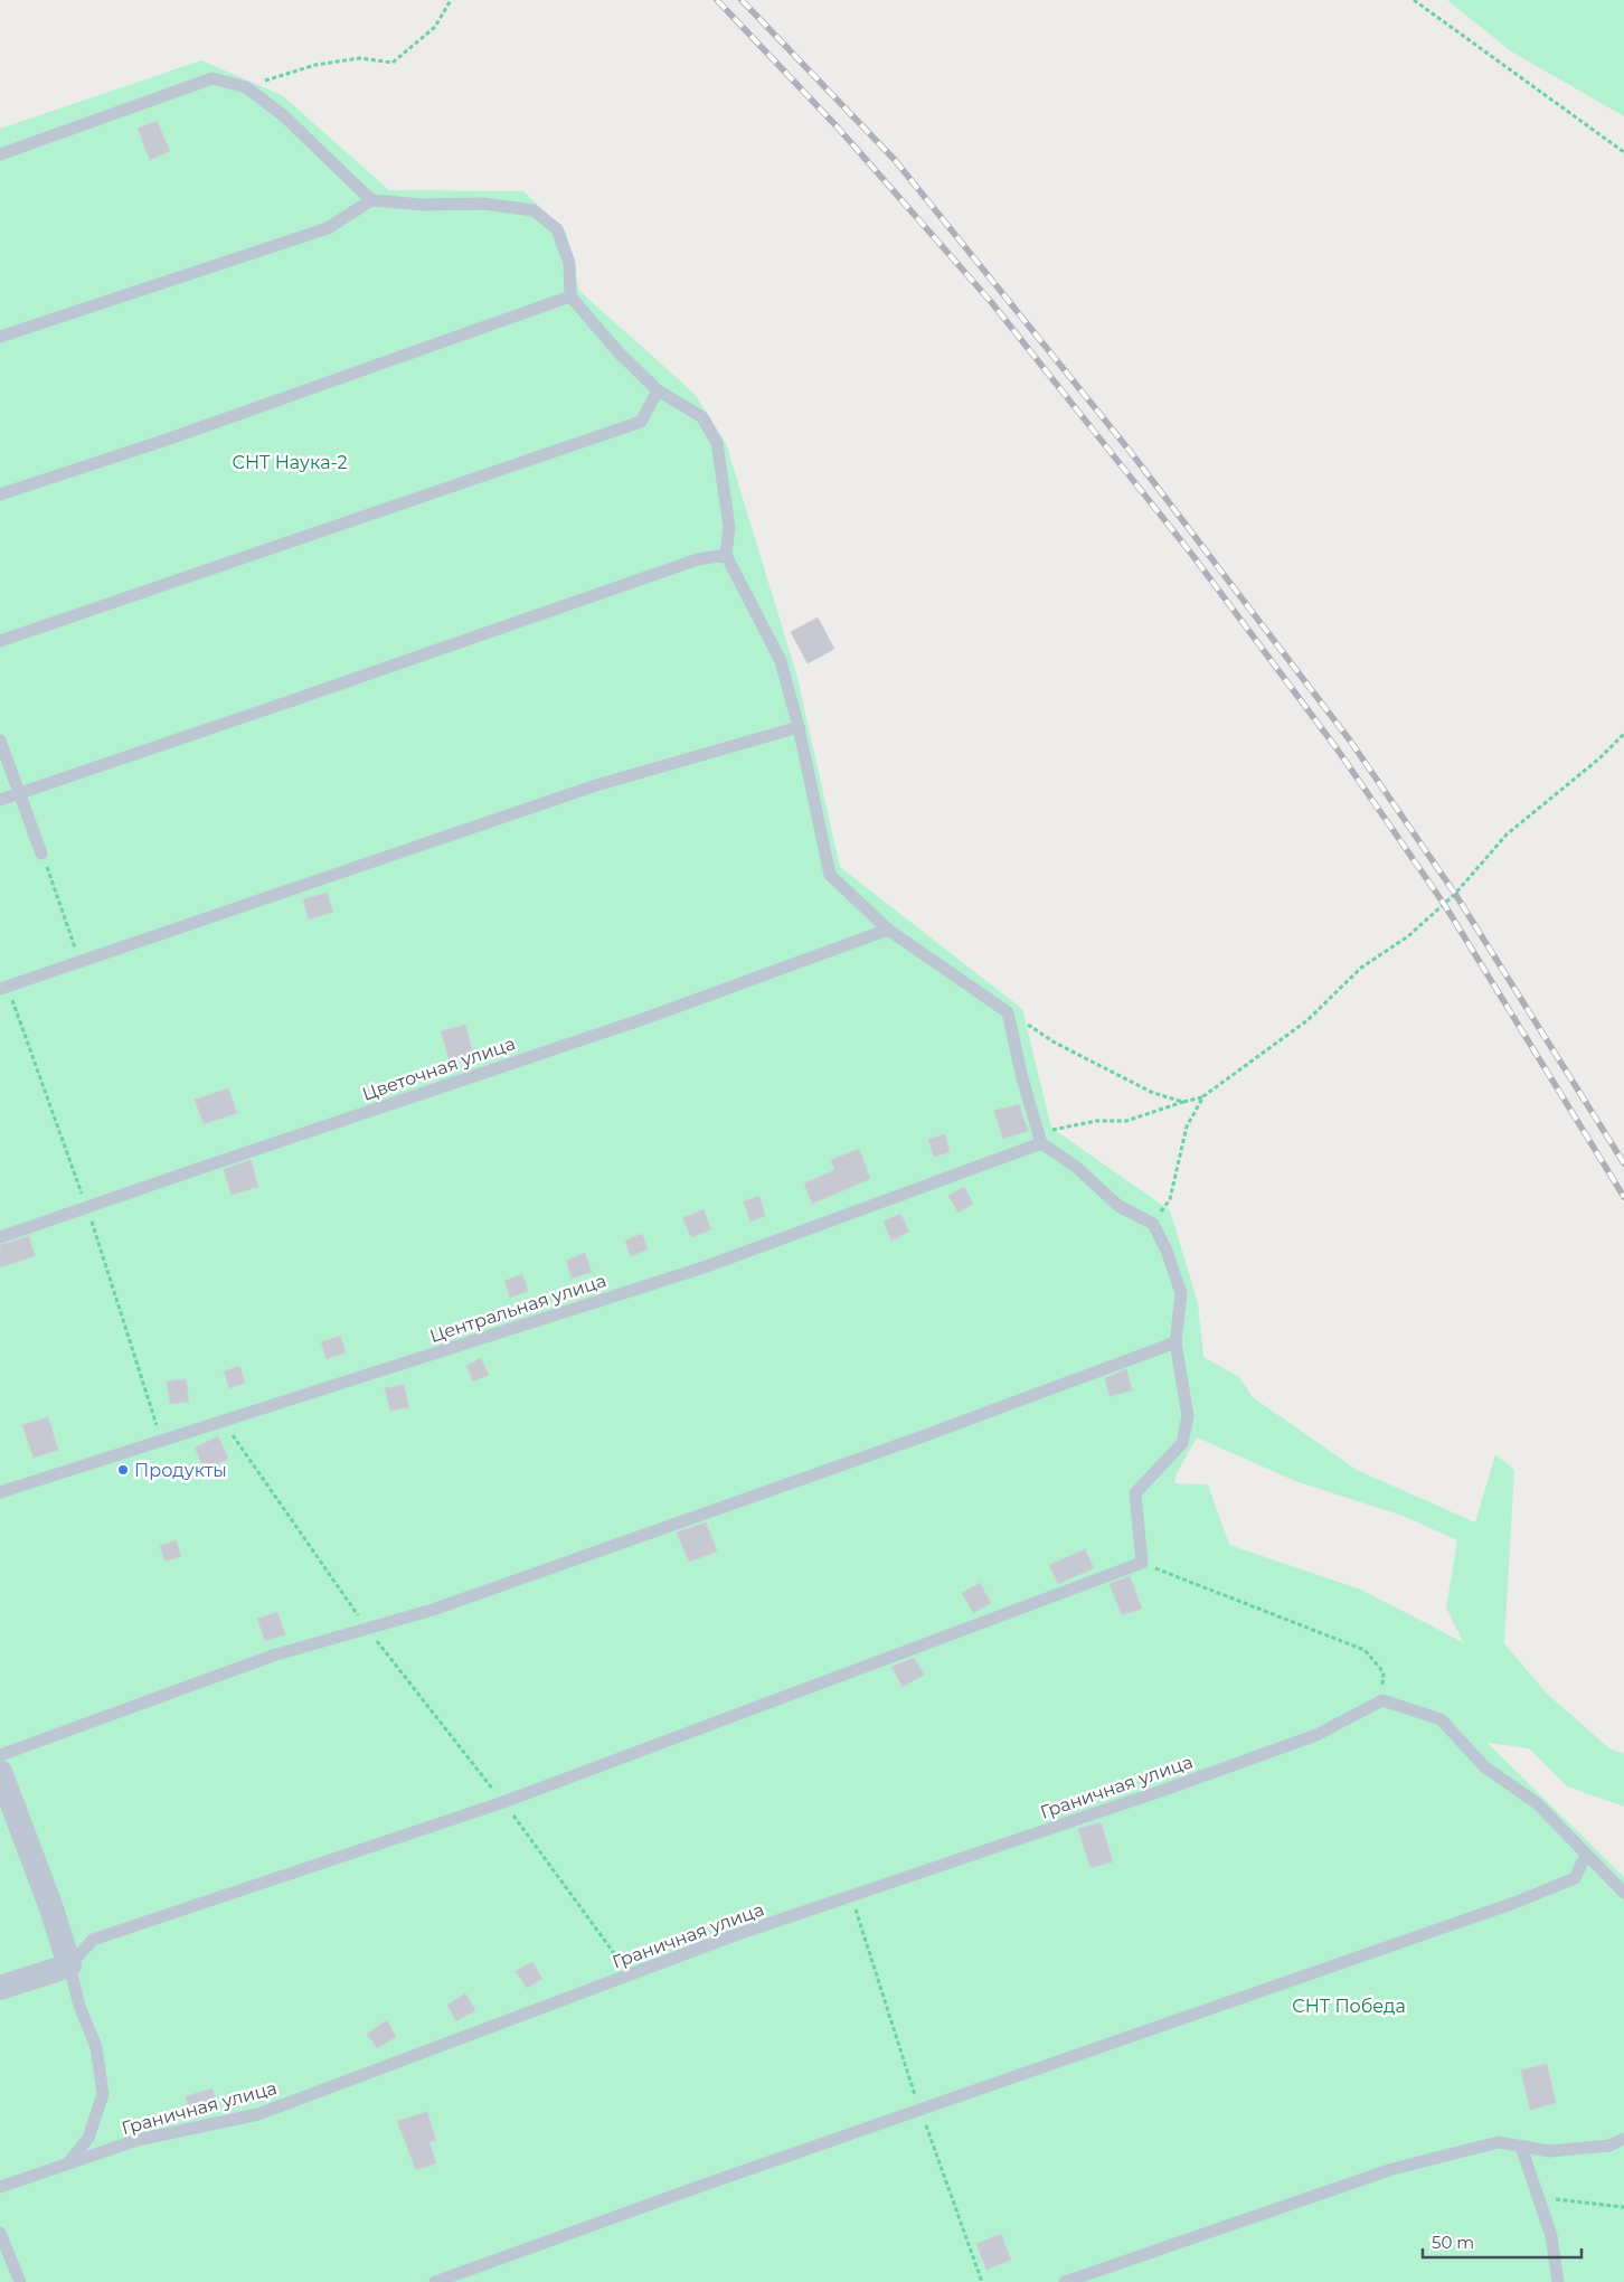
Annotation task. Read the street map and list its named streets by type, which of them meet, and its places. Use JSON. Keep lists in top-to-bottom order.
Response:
{
  "streets": {
    "lane": ["Цветочная улица", "Центральная улица", "Граничная улица"]
  },
  "parks": ["СНТ Наука-2", "СНТ Победа"],
  "places": ["Продукты"],
  "scale_bar": "50 m"
}
